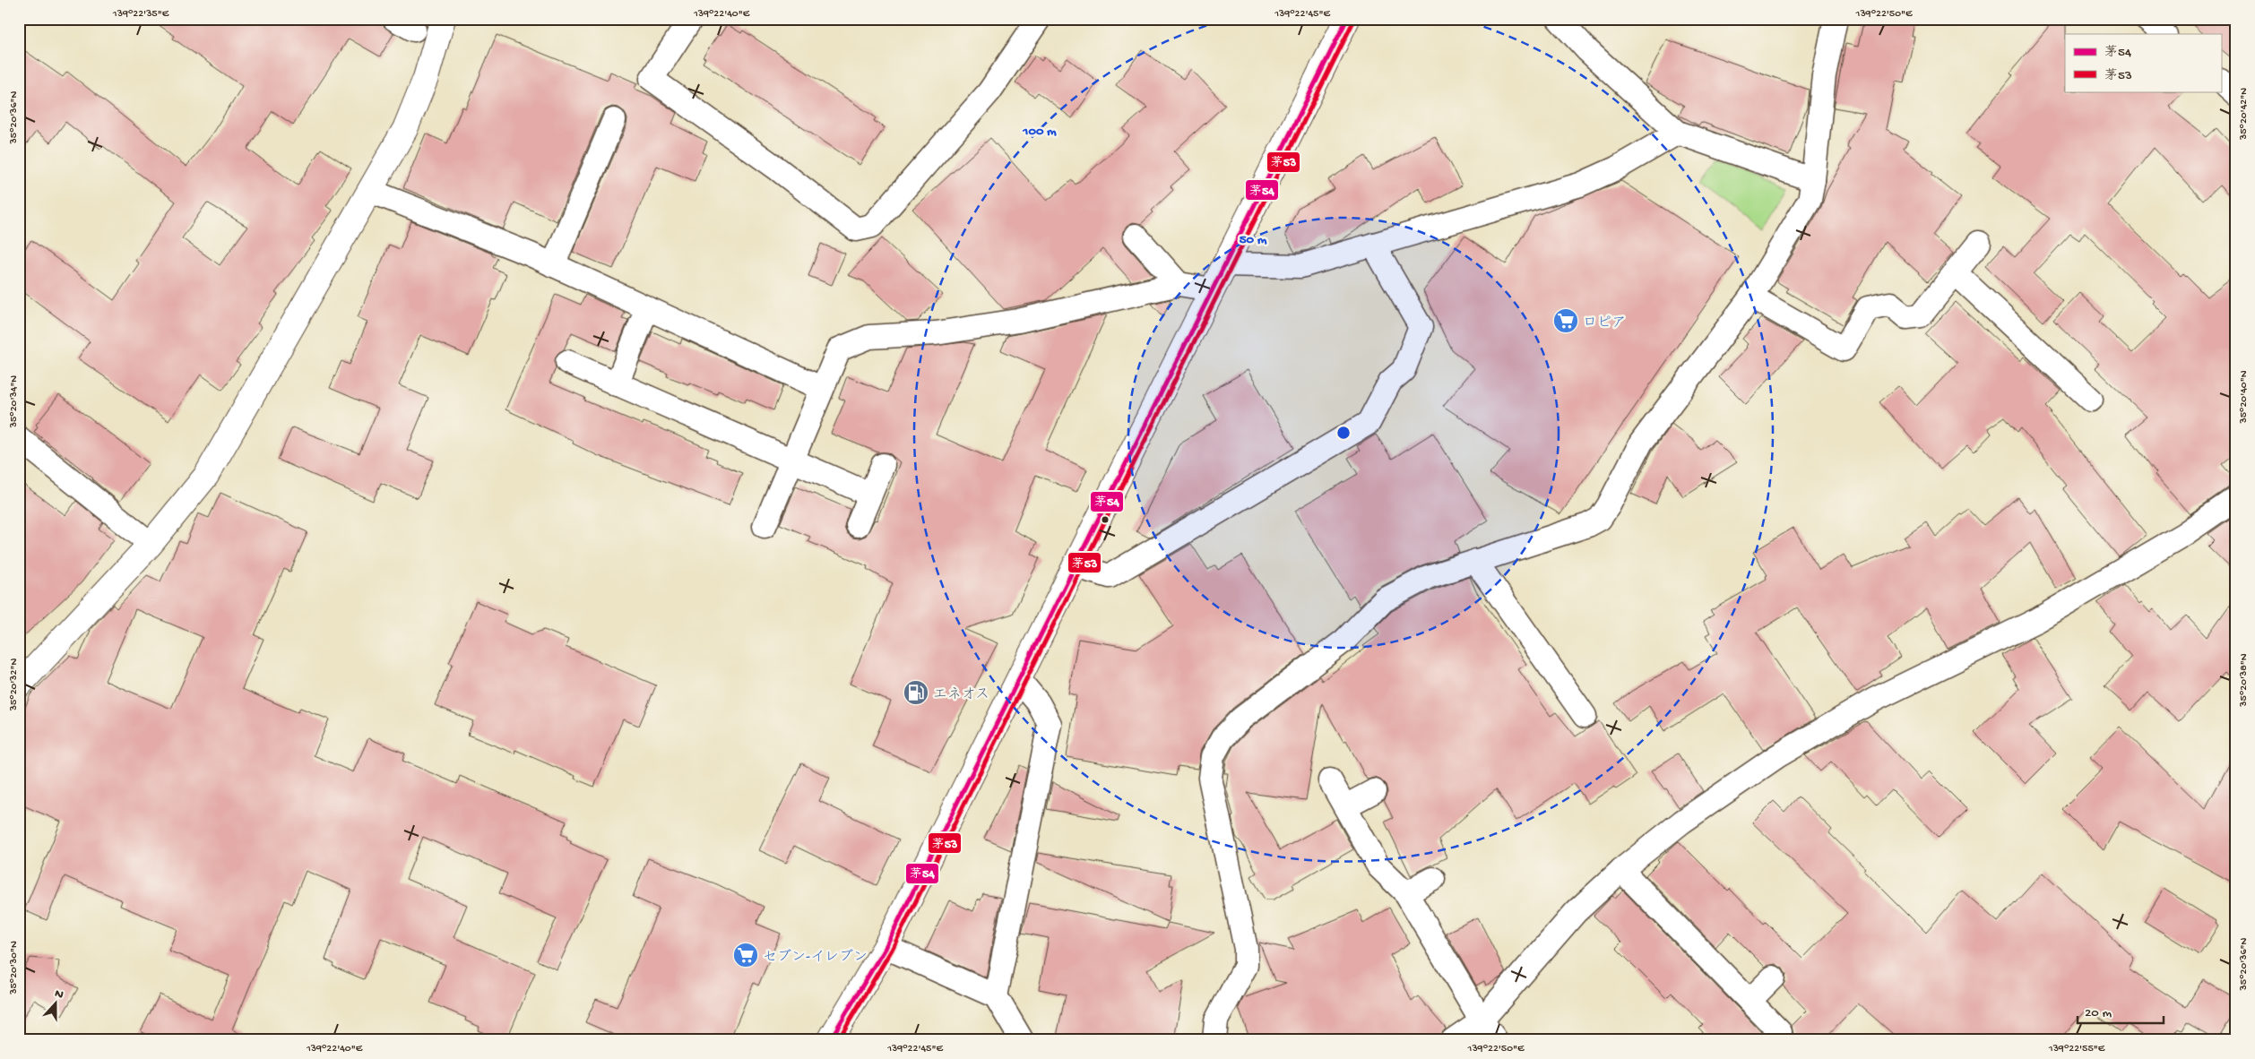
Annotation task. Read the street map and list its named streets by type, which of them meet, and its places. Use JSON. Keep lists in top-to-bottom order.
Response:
{
  "places": {
    "supermarket": ["ロピア", "セブン-イレブン"],
    "fuel station": ["エネオス"]
  },
  "lines": ["transit line 茅54", "transit line 茅53"],
  "legend": ["茅54", "茅53"],
  "scale_bar": "20 m",
  "north": "top",
  "coordinates": [
    "139°22'35\"E",
    "139°22'40\"E",
    "139°22'45\"E",
    "139°22'50\"E",
    "35°20'42\"N",
    "35°20'36\"N",
    "35°20'40\"N",
    "35°20'34\"N",
    "35°20'38\"N",
    "35°20'32\"N",
    "35°20'30\"N",
    "139°22'55\"E"
  ],
  "rings": ["100 m", "50 m"]
}
